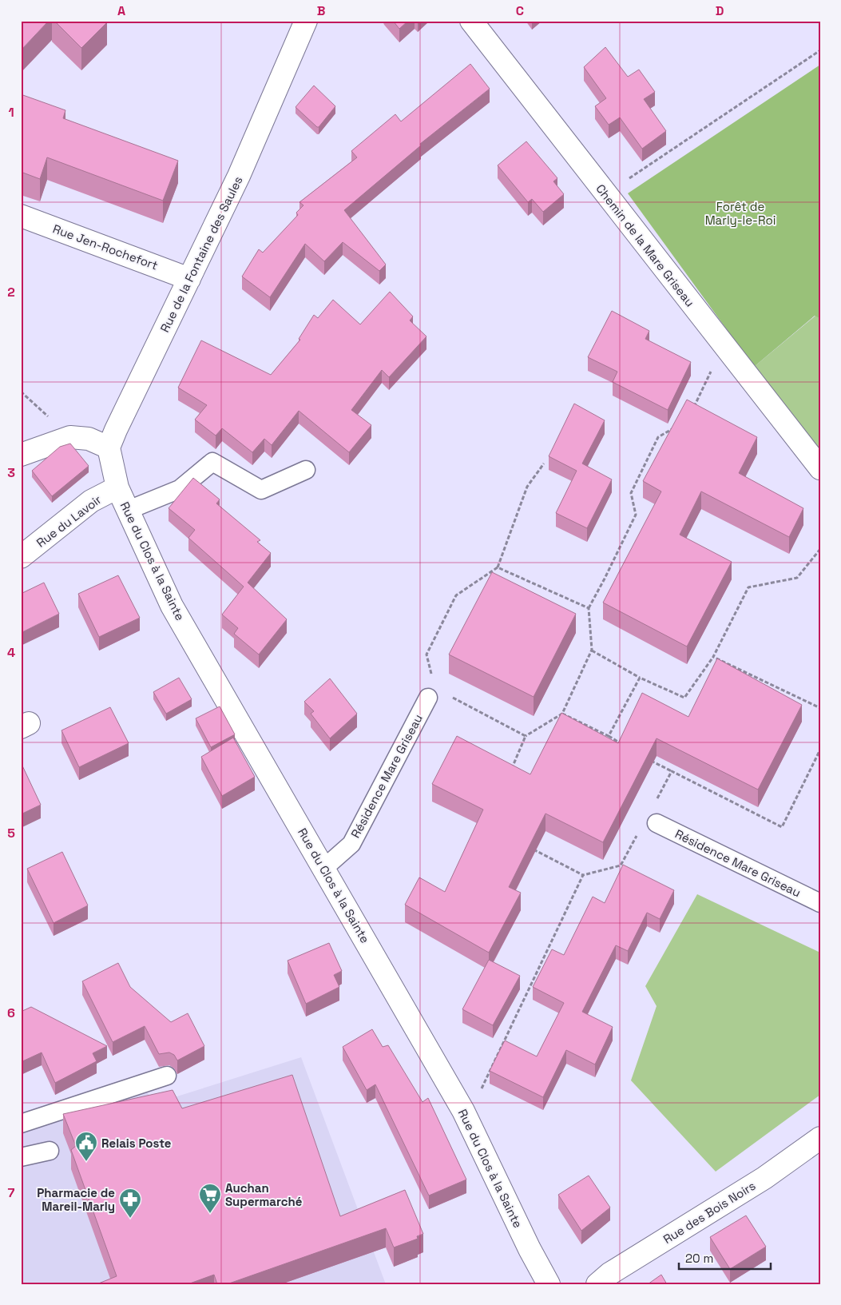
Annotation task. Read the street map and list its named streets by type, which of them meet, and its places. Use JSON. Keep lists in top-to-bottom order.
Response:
{
  "streets": {
    "street": [
      "Chemin de la Mare Griseau",
      "Rue Jen-Rochefort",
      "Rue de la Fontaine des Saules",
      "Rue du Lavoir",
      "Rue du Clos à la Sainte",
      "Rue des Bois Noirs"
    ],
    "lane": ["Résidence Mare Griseau"]
  },
  "crossings": [
    ["Rue Jen-Rochefort", "Rue de la Fontaine des Saules"],
    ["Rue du Lavoir", "Rue du Clos à la Sainte"],
    ["Rue du Clos à la Sainte", "Résidence Mare Griseau"]
  ],
  "parks": ["Forêt de Marly-le-Roi"],
  "places": {
    "public building": ["Relais Poste"],
    "supermarket": ["Auchan Supermarché"],
    "pharmacy": ["Pharmacie de Mareil-Marly"]
  },
  "scale_bar": "20 m",
  "grid": {
    "columns": [
      "A",
      "B",
      "C",
      "D"
    ],
    "rows": [
      "1",
      "2",
      "3",
      "4",
      "5",
      "6",
      "7"
    ]
  }
}
